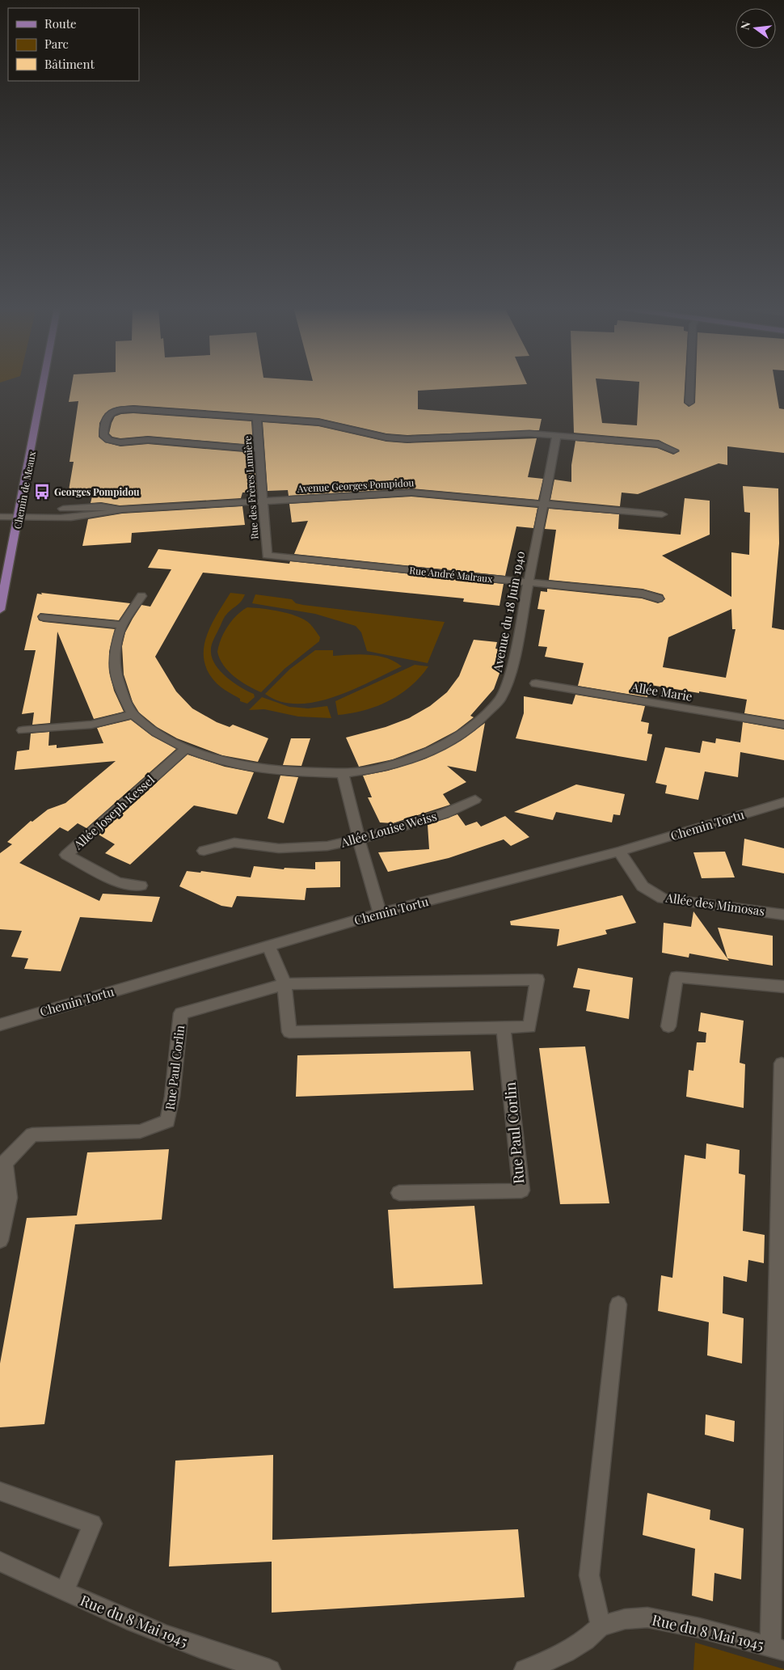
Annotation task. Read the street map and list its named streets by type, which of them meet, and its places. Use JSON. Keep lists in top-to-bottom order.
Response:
{
  "streets": {
    "main road": ["Chemin de Meaux"],
    "street": [
      "Avenue Georges Pompidou",
      "Rue des Frères Lumière",
      "Rue André Malraux",
      "Avenue du 18 Juin 1940",
      "Allée Marie",
      "Allée Joseph Kessel",
      "Chemin Tortu",
      "Allée Louise Weiss",
      "Allée des Mimosas",
      "Rue Paul Corlin",
      "Rue du 8 Mai 1945"
    ]
  },
  "crossings": [
    ["Avenue Georges Pompidou", "Rue des Frères Lumière"],
    ["Avenue Georges Pompidou", "Chemin de Meaux"],
    ["Avenue Georges Pompidou", "Avenue du 18 Juin 1940"],
    ["Rue des Frères Lumière", "Rue André Malraux"],
    ["Rue André Malraux", "Avenue du 18 Juin 1940"],
    ["Avenue du 18 Juin 1940", "Allée Joseph Kessel"],
    ["Chemin Tortu", "Allée des Mimosas"],
    ["Chemin Tortu", "Rue Paul Corlin"]
  ],
  "places": {
    "bus stop": ["Georges Pompidou"]
  },
  "legend": ["Route", "Parc", "Bâtiment"],
  "north": "left"
}
